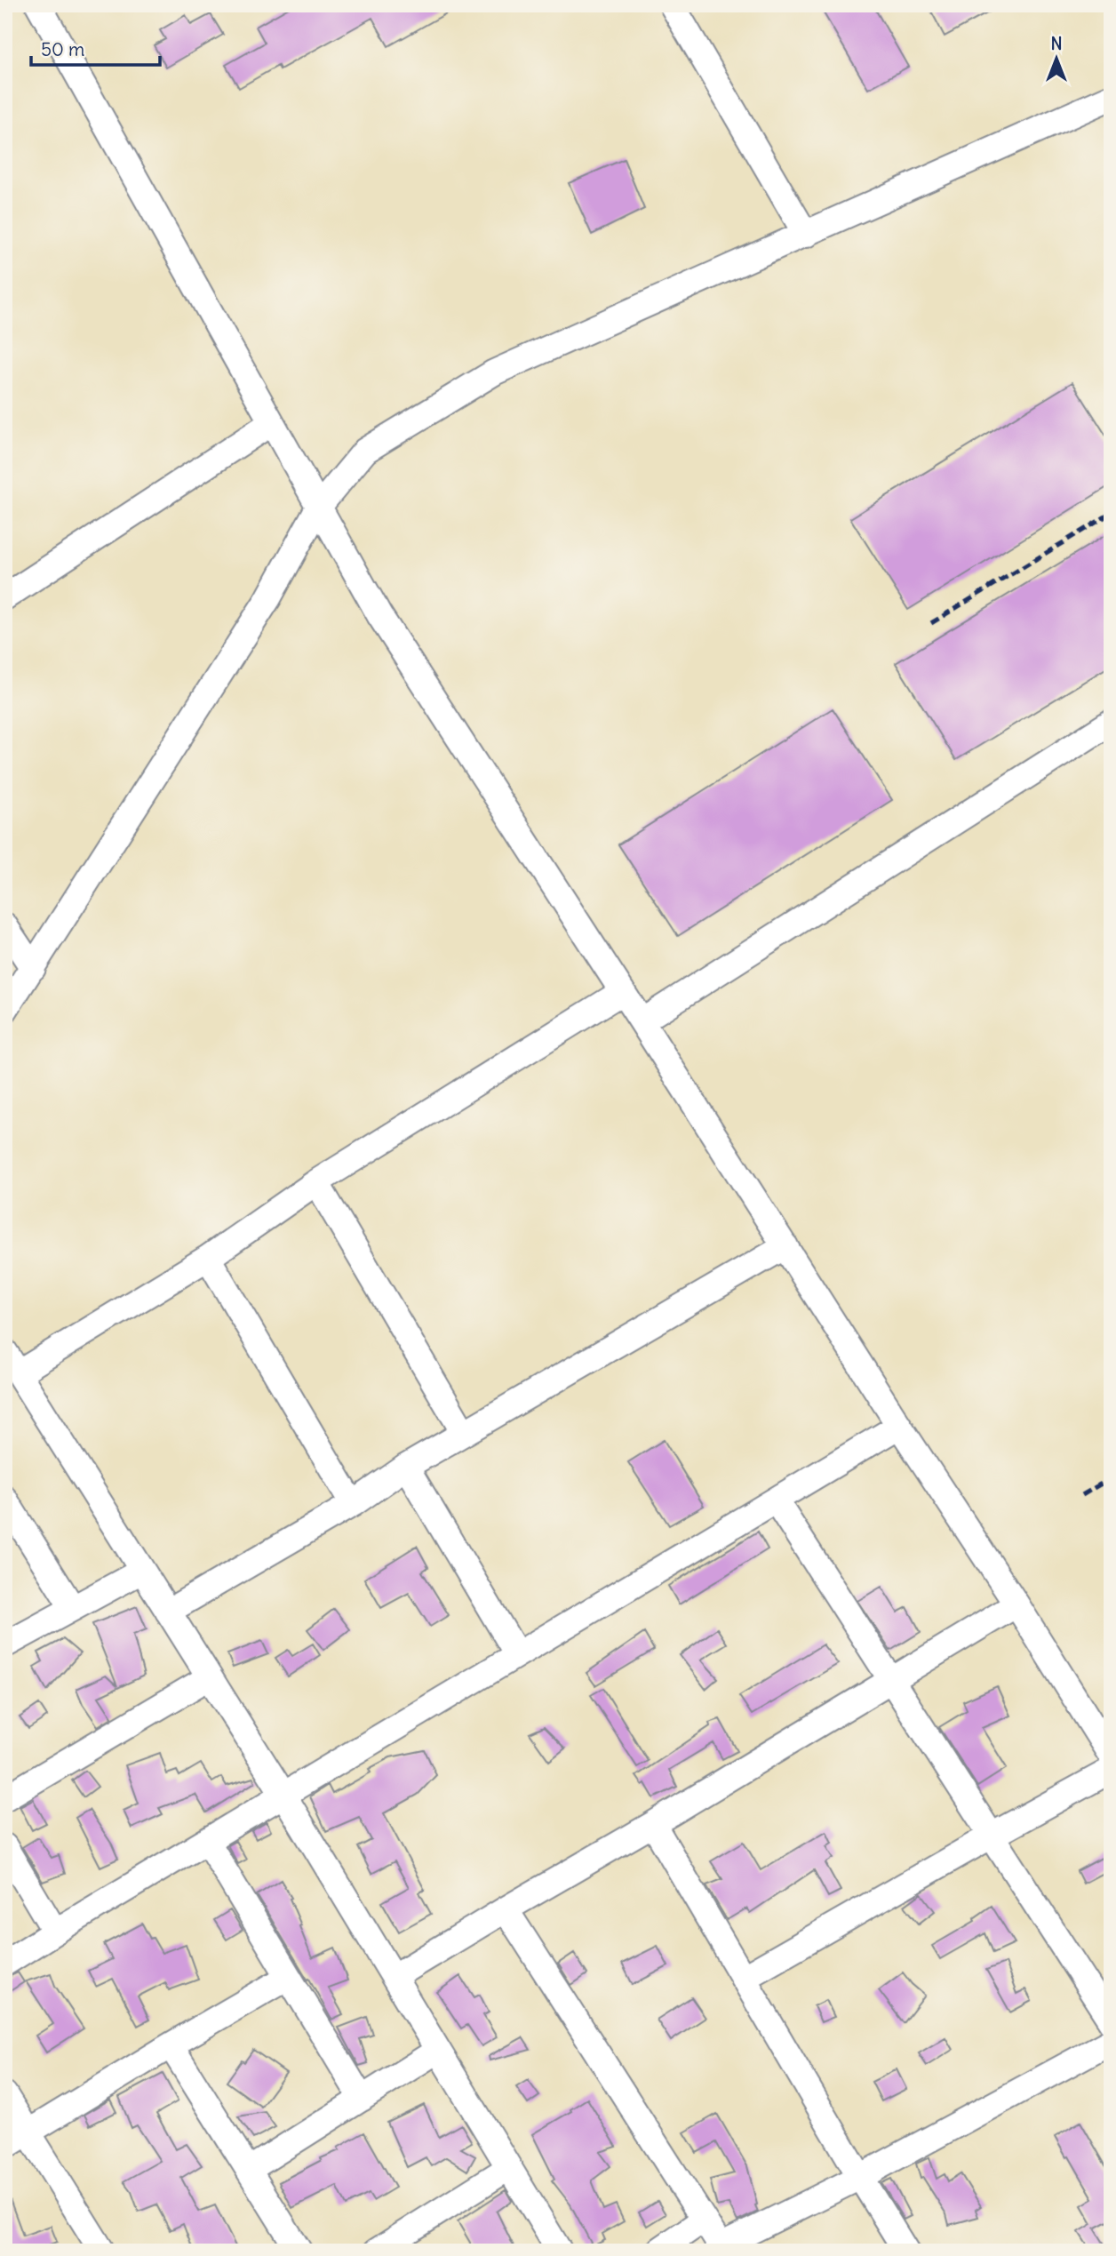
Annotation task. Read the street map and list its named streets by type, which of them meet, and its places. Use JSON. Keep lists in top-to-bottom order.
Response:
{
  "scale_bar": "50 m",
  "north": "top"
}
